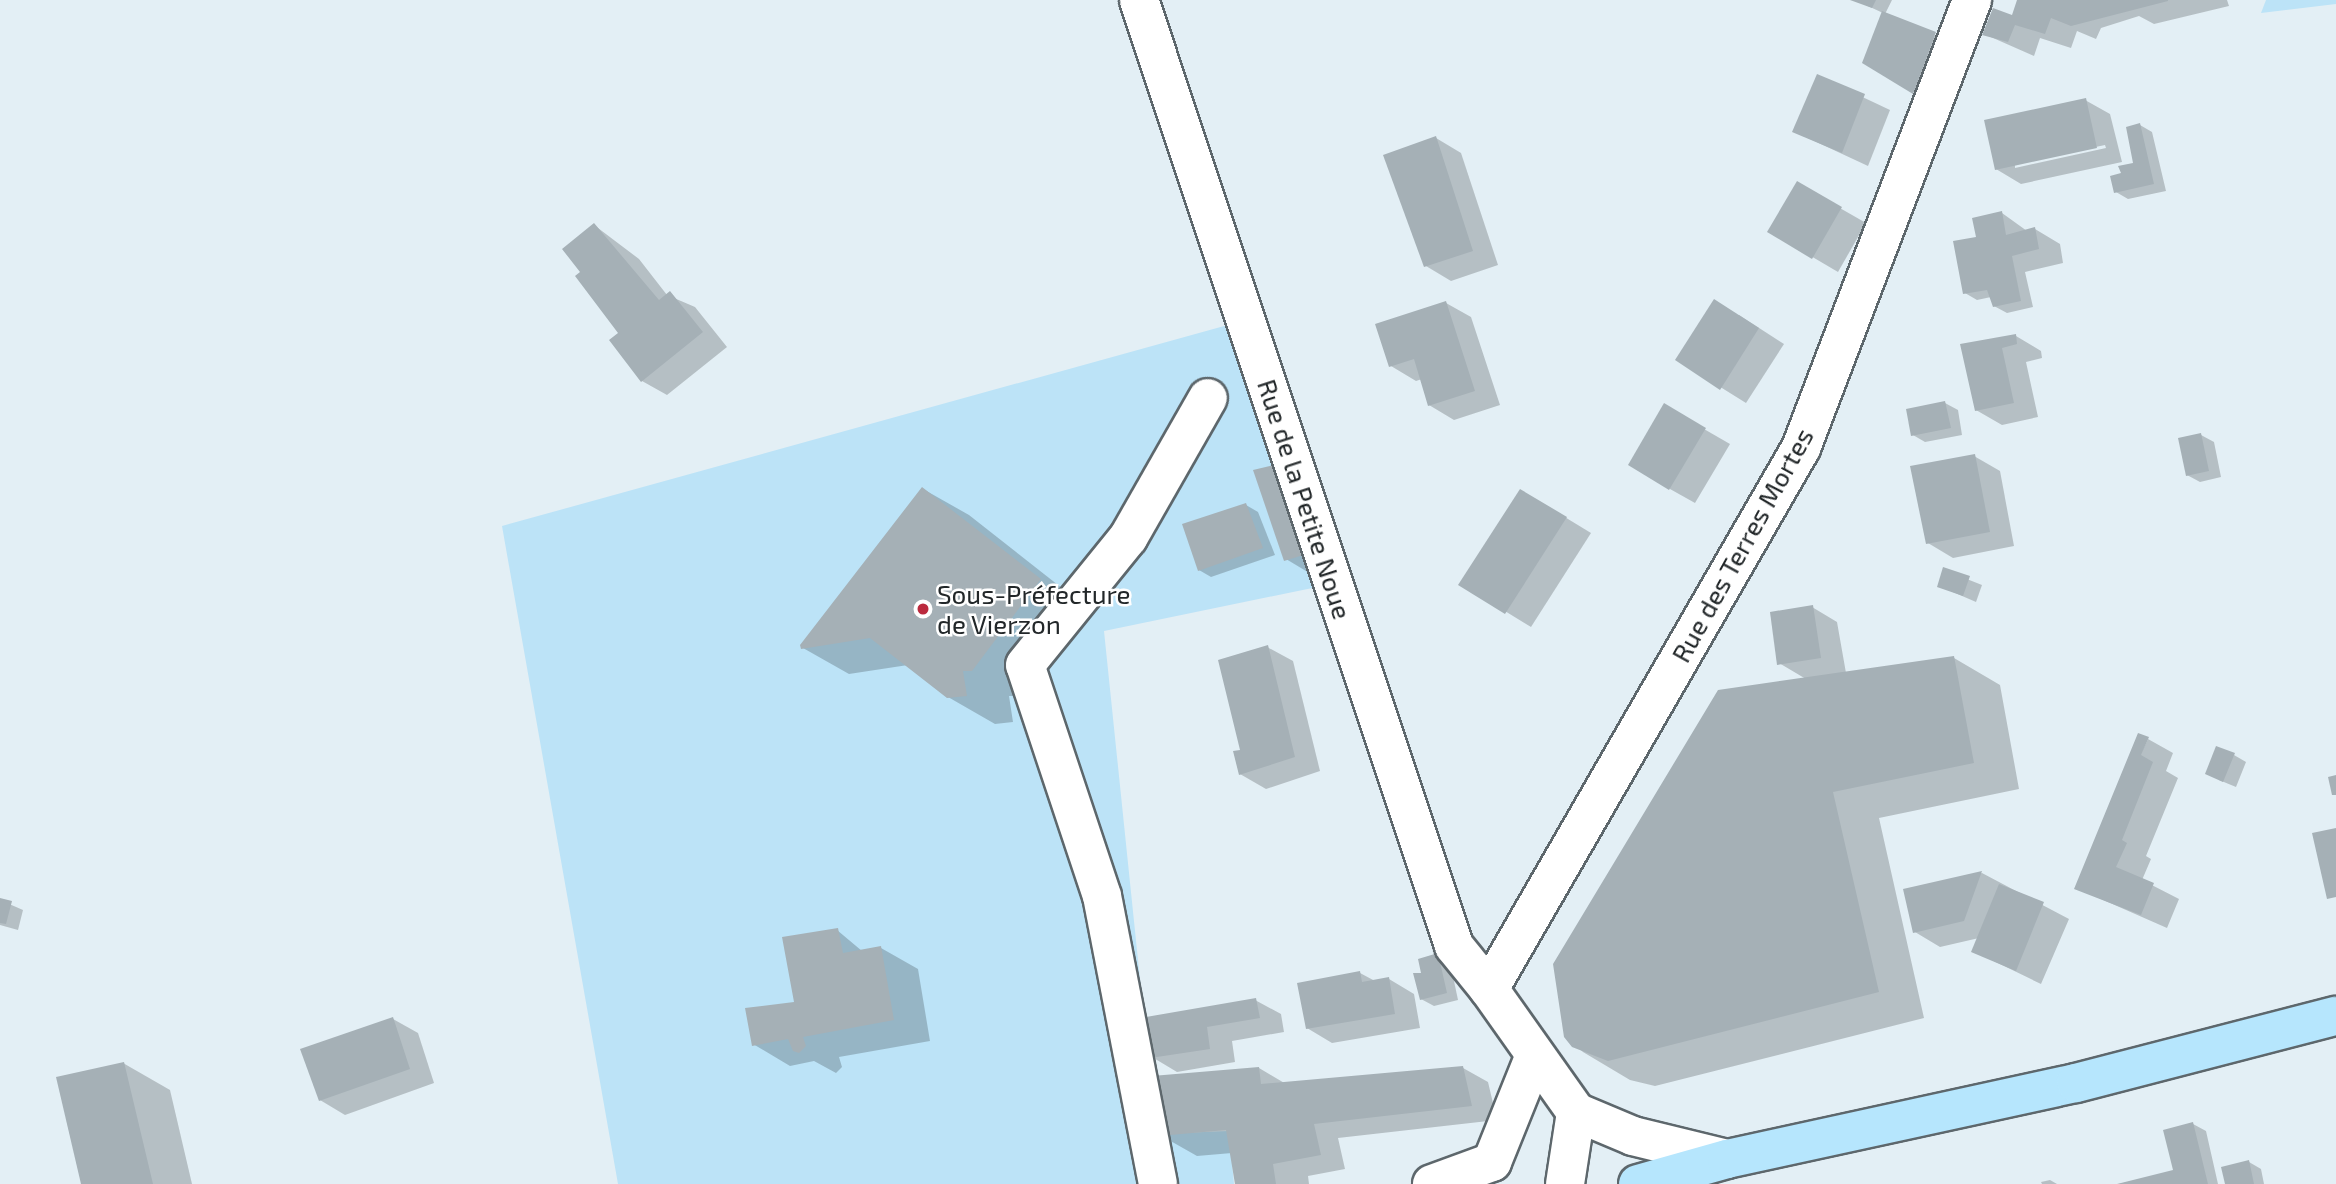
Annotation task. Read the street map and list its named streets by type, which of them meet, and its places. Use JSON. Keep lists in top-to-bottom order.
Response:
{
  "streets": {
    "street": ["Rue de la Petite Noue", "Rue des Terres Mortes"]
  },
  "crossings": [
    ["Rue de la Petite Noue", "Rue des Terres Mortes"]
  ],
  "places": ["Sous-Préfecture de Vierzon"]
}
